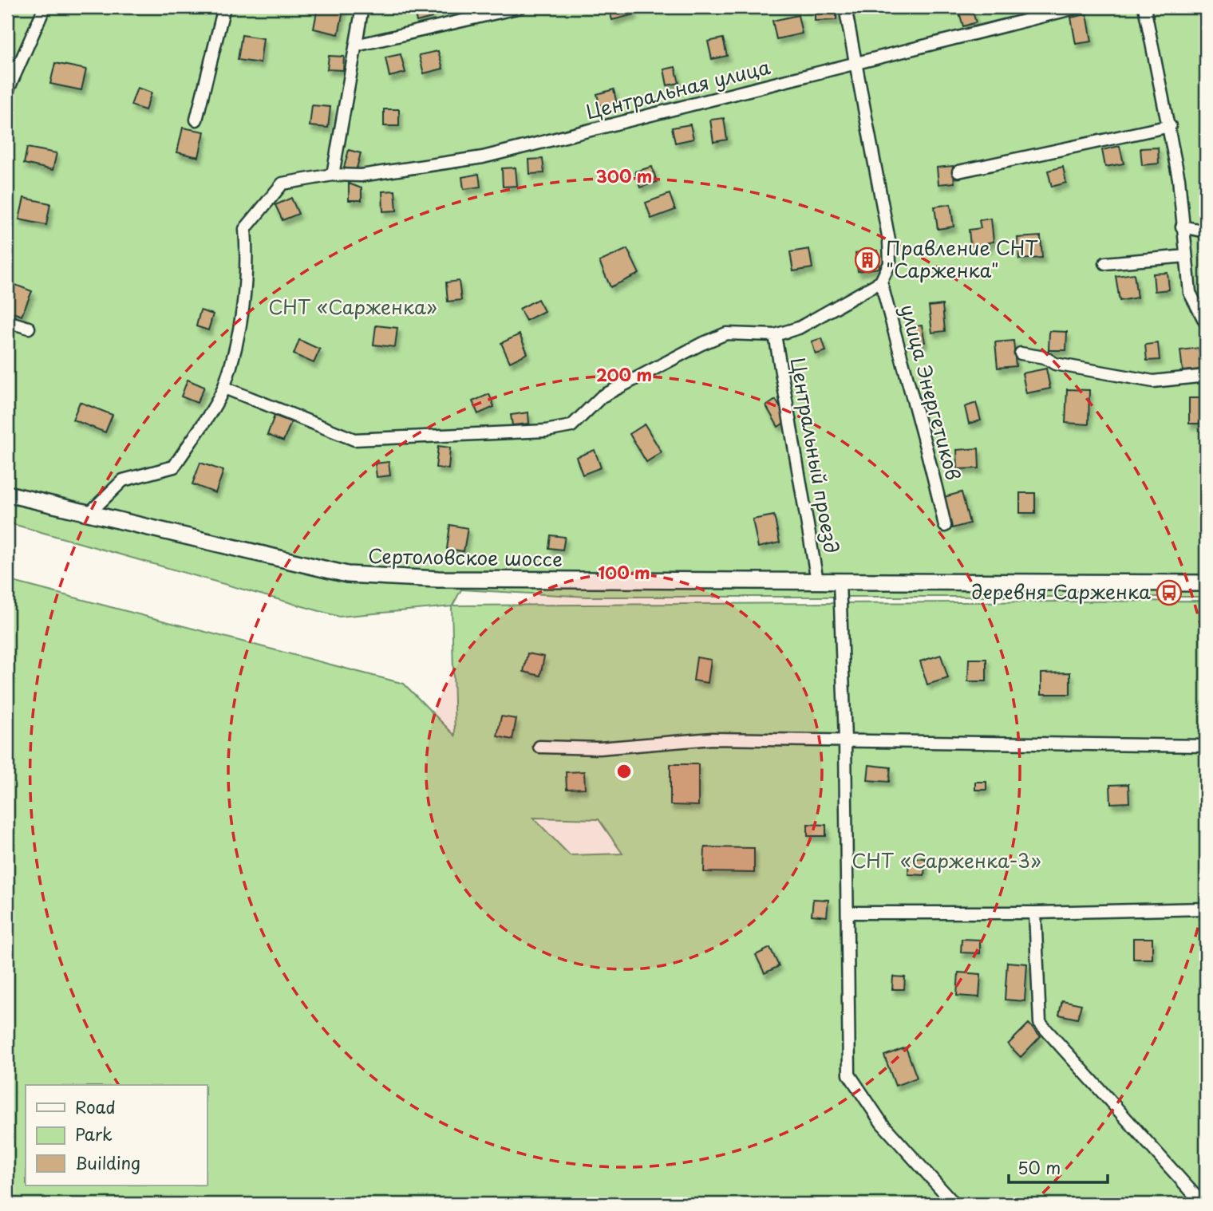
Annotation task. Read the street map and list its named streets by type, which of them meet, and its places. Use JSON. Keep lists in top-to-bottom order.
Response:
{
  "streets": {
    "main road": ["Сертоловское шоссе"],
    "street": ["Центральная улица", "улица Энергетиков", "Центральный проезд"]
  },
  "crossings": [
    ["Центральный проезд", "Сертоловское шоссе"]
  ],
  "parks": ["СНТ «Сарженка»", "СНТ «Сарженка-3»"],
  "places": {
    "building": ["Правление СНТ \"Сарженка\""],
    "bus stop": ["деревня Сарженка"]
  },
  "legend": ["Road", "Park", "Building"],
  "scale_bar": "50 m",
  "rings": ["300 m", "200 m", "100 m"]
}
